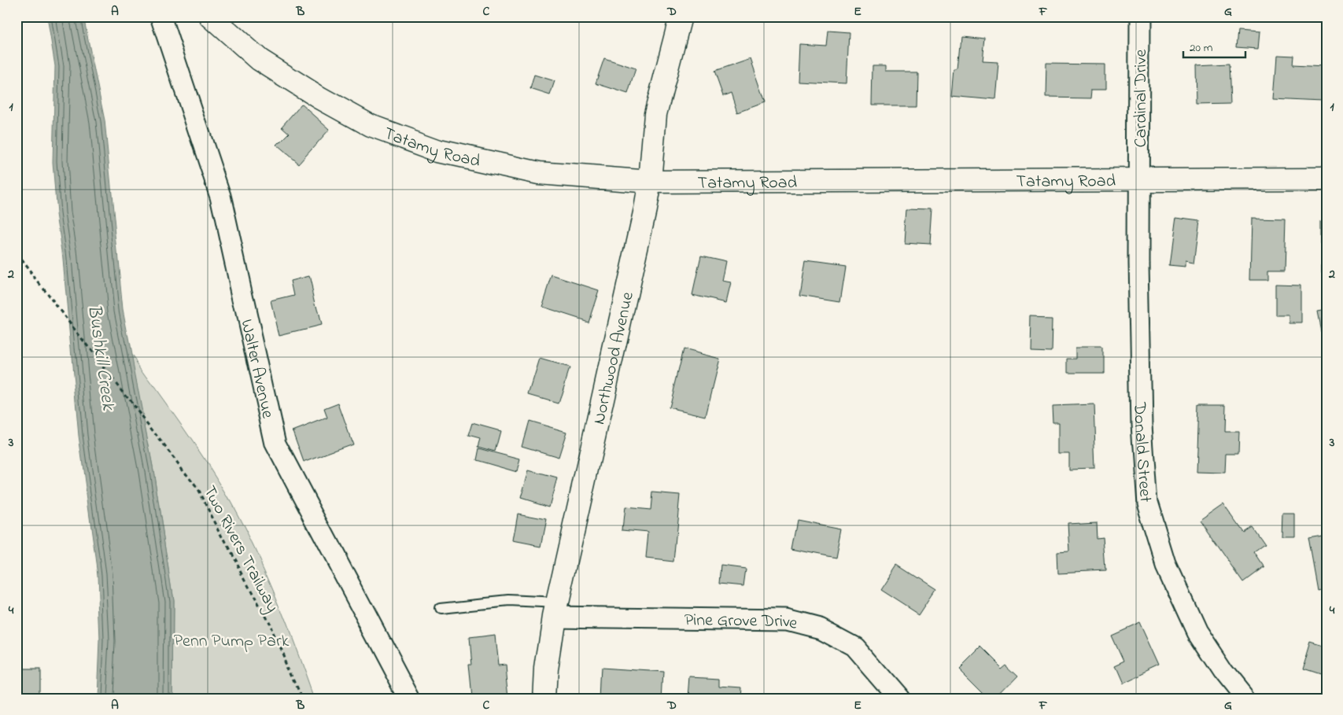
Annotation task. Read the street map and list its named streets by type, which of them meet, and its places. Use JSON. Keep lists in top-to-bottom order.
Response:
{
  "streets": {
    "main road": ["Tatamy Road", "Northwood Avenue"],
    "street": [
      "Cardinal Drive",
      "Walter Avenue",
      "Donald Street",
      "Pine Grove Drive"
    ],
    "path": ["Two Rivers Trailway"]
  },
  "crossings": [
    ["Cardinal Drive", "Tatamy Road"],
    ["Cardinal Drive", "Donald Street"],
    ["Tatamy Road", "Northwood Avenue"],
    ["Tatamy Road", "Donald Street"],
    ["Northwood Avenue", "Pine Grove Drive"]
  ],
  "water": ["Bushkill Creek"],
  "parks": ["Penn Pump Park"],
  "scale_bar": "20 m",
  "grid": {
    "columns": [
      "A",
      "B",
      "C",
      "D",
      "E",
      "F",
      "G"
    ],
    "rows": [
      "1",
      "2",
      "3",
      "4"
    ]
  }
}
